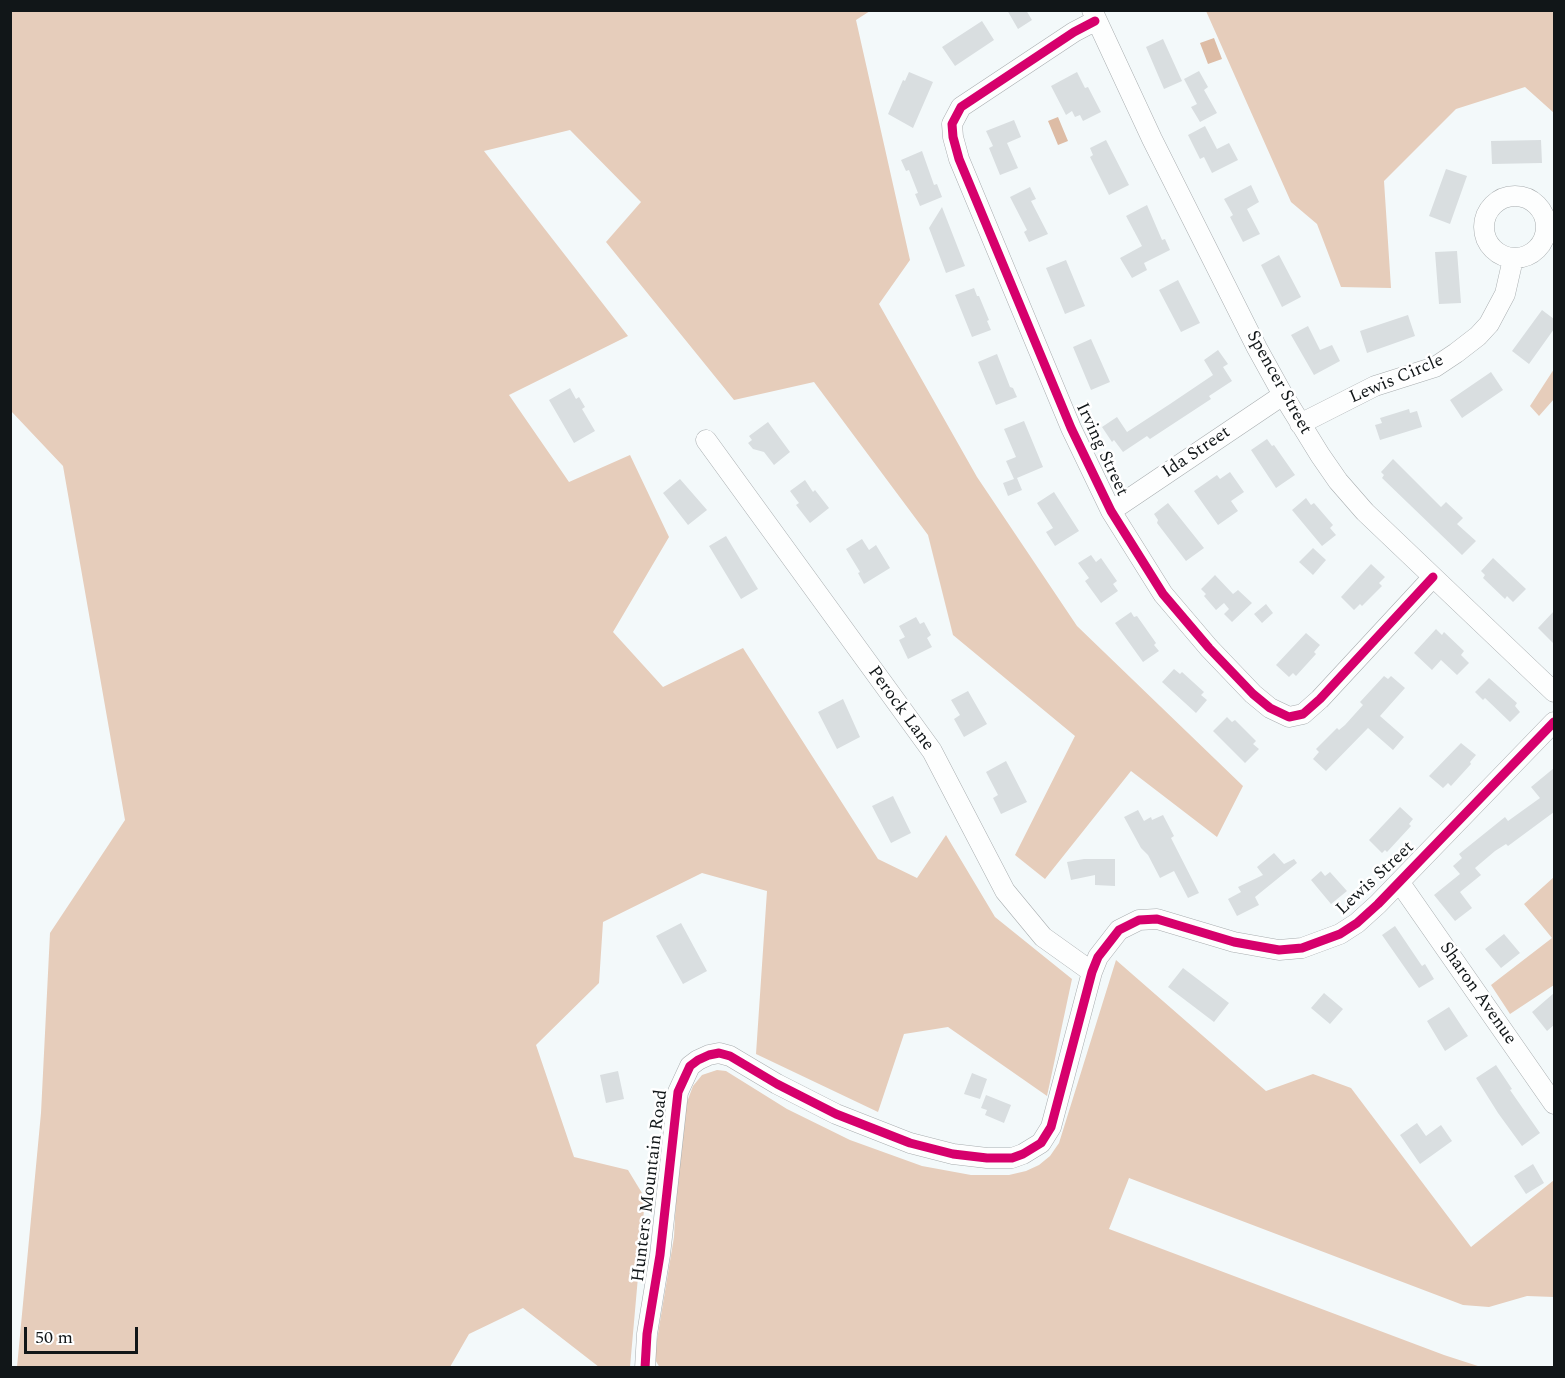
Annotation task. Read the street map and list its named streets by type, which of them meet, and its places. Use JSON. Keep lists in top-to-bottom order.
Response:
{
  "streets": {
    "street": [
      "Lewis Circle",
      "Spencer Street",
      "Irving Street",
      "Ida Street",
      "Perock Lane",
      "Lewis Street",
      "Sharon Avenue",
      "Hunters Mountain Road"
    ]
  },
  "crossings": [
    ["Lewis Circle", "Spencer Street"],
    ["Spencer Street", "Irving Street"],
    ["Spencer Street", "Ida Street"],
    ["Irving Street", "Ida Street"],
    ["Perock Lane", "Lewis Street"],
    ["Perock Lane", "Hunters Mountain Road"],
    ["Lewis Street", "Sharon Avenue"],
    ["Lewis Street", "Hunters Mountain Road"]
  ],
  "scale_bar": "50 m"
}
